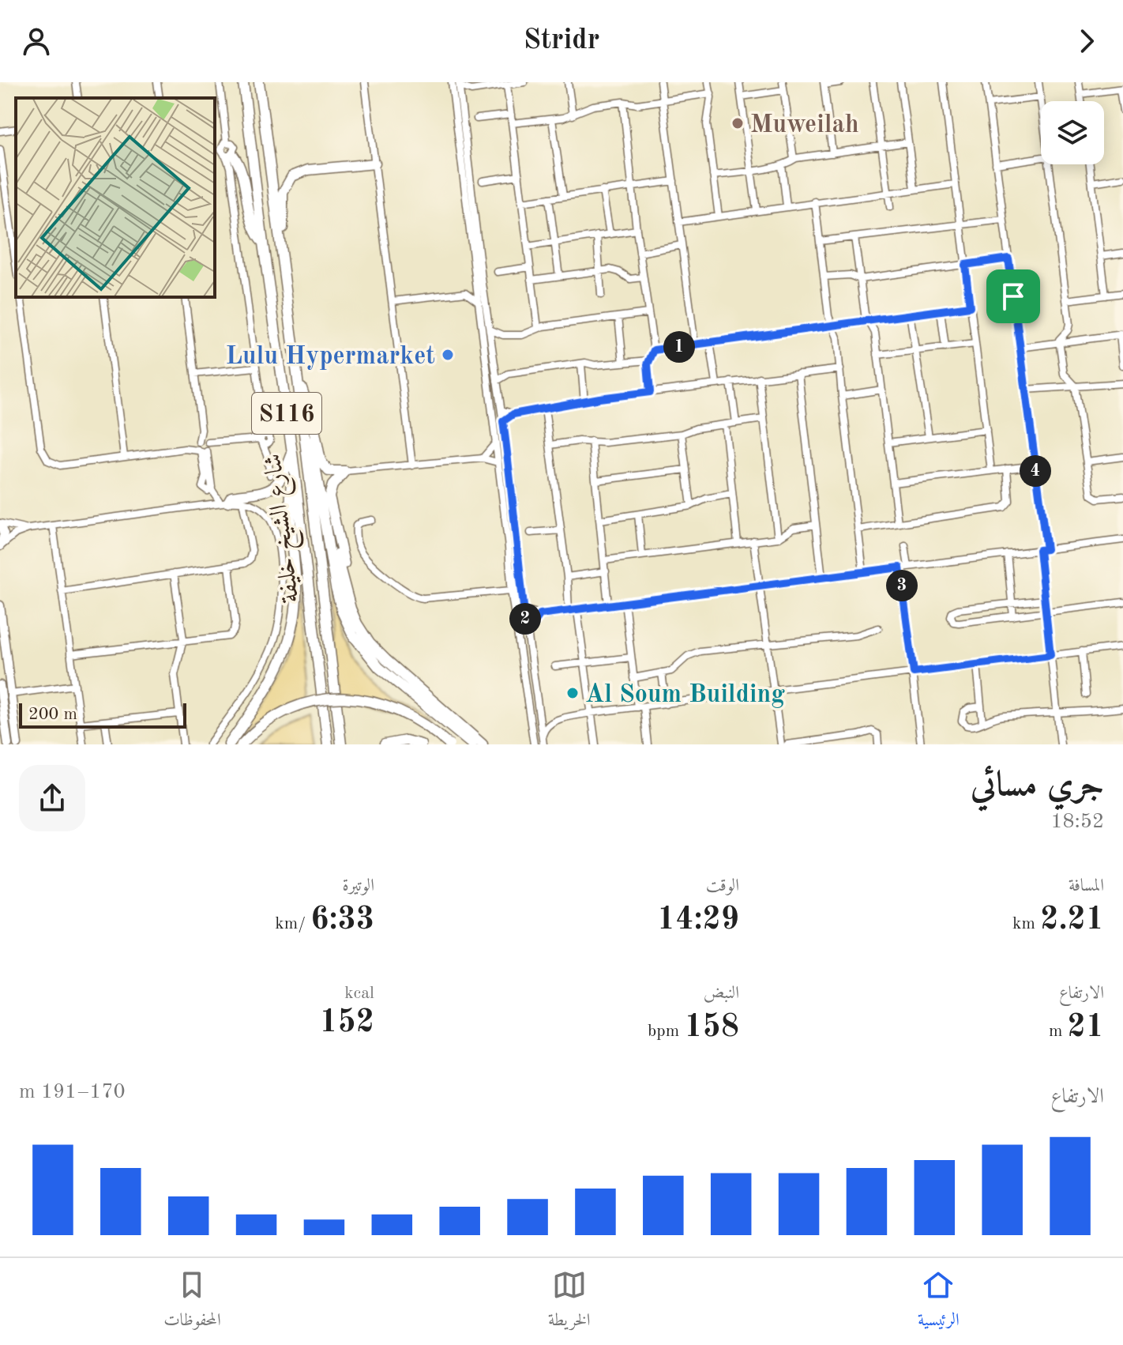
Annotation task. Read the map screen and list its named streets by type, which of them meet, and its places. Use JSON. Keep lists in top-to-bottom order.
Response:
{
  "streets": {
    "highway": ["S116", "شارع الشيخ خليفة"]
  },
  "places": ["Muweilah", "Lulu Hypermarket", "Al Soum Building"],
  "scale_bar": "200 m",
  "page": {
    "header": "Stridr",
    "pins": [
      "1",
      "4",
      "3",
      "2"
    ],
    "scale": "200 m",
    "heading": ["جري مسائي", "18:52"],
    "stats": [
      ["المسافة", "2.21 km"],
      ["الوقت", "14:29"],
      ["الوتيرة", "6:33 /km"],
      ["الارتفاع", "21 m"],
      ["النبض", "158 bpm"],
      ["kcal", "152"]
    ],
    "chart": ["الارتفاع", "170–191 m"],
    "tabs": ["الرئيسية", "الخريطة", "المحفوظات"]
  }
}
